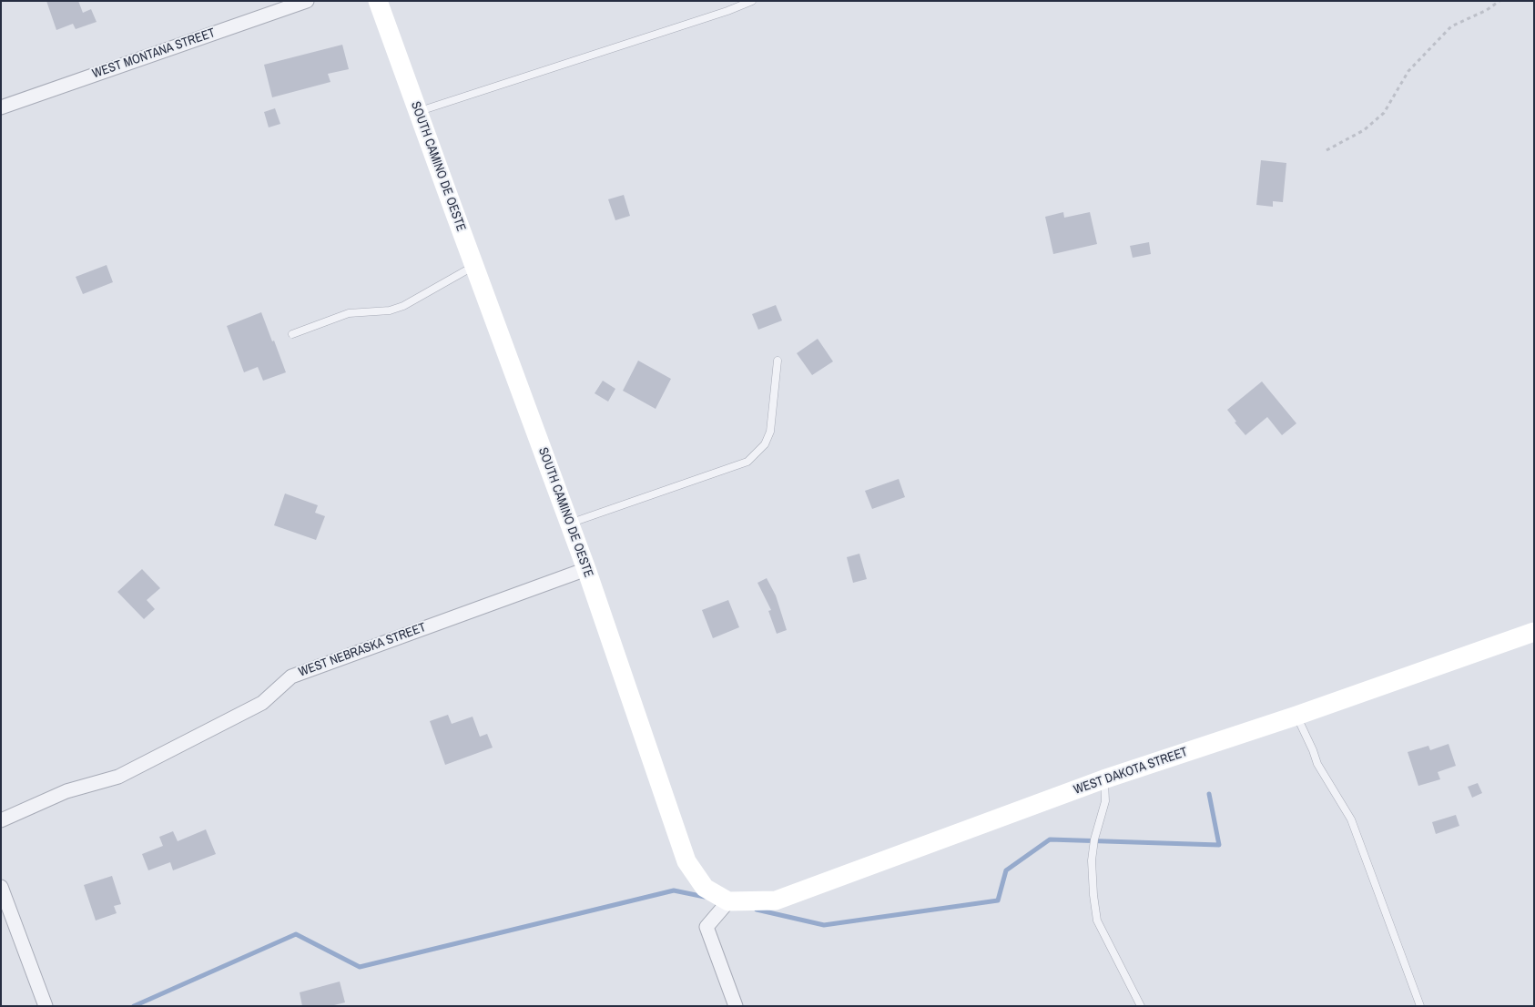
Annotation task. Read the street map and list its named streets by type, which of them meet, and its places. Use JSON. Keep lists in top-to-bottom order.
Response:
{
  "streets": {
    "street": [
      "WEST MONTANA STREET",
      "SOUTH CAMINO DE OESTE",
      "WEST NEBRASKA STREET",
      "WEST DAKOTA STREET"
    ]
  },
  "crossings": [
    ["SOUTH CAMINO DE OESTE", "WEST NEBRASKA STREET"],
    ["SOUTH CAMINO DE OESTE", "WEST DAKOTA STREET"]
  ]
}
